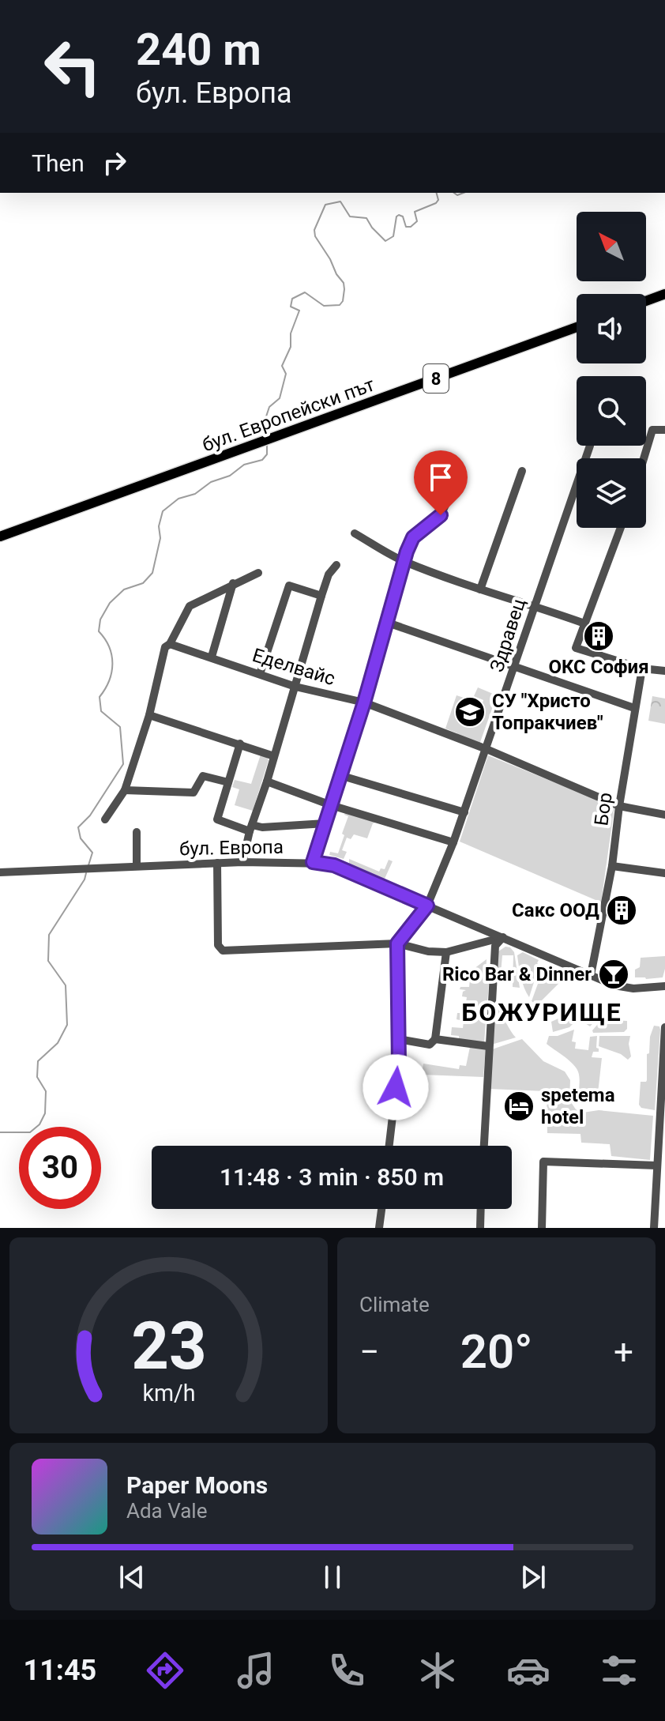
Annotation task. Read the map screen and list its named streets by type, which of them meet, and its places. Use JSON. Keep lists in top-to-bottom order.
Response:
{
  "streets": {
    "main road": ["8", "бул. Европейски път"],
    "street": [
      "Здравец",
      "Еделвайс",
      "Бор",
      "бул. Европа"
    ]
  },
  "crossings": [
    ["Здравец", "Еделвайс"],
    ["Здравец", "бул. Европа"],
    ["Еделвайс", "Бор"],
    ["Бор", "бул. Европа"]
  ],
  "districts": ["БОЖУРИЩЕ"],
  "places": {
    "building": ["ОКС София", "Сакс ООД"],
    "school or university": ["СУ \"Христо Топракчиев\""],
    "bar": ["Rico Bar & Dinner"],
    "hotel": ["spetema hotel"]
  },
  "north": "top left",
  "page": {
    "turn": ["240 m", "бул. Европа"],
    "then": "Then",
    "limit": "30",
    "trip": "11:48 · 3 min · 850 m",
    "tile": "Climate",
    "heat": ["−", "20°", "+"],
    "song": ["Paper Moons", "Ada Vale"],
    "tabs": "11:45",
    "gauge": ["23", "km/h"]
  }
}
